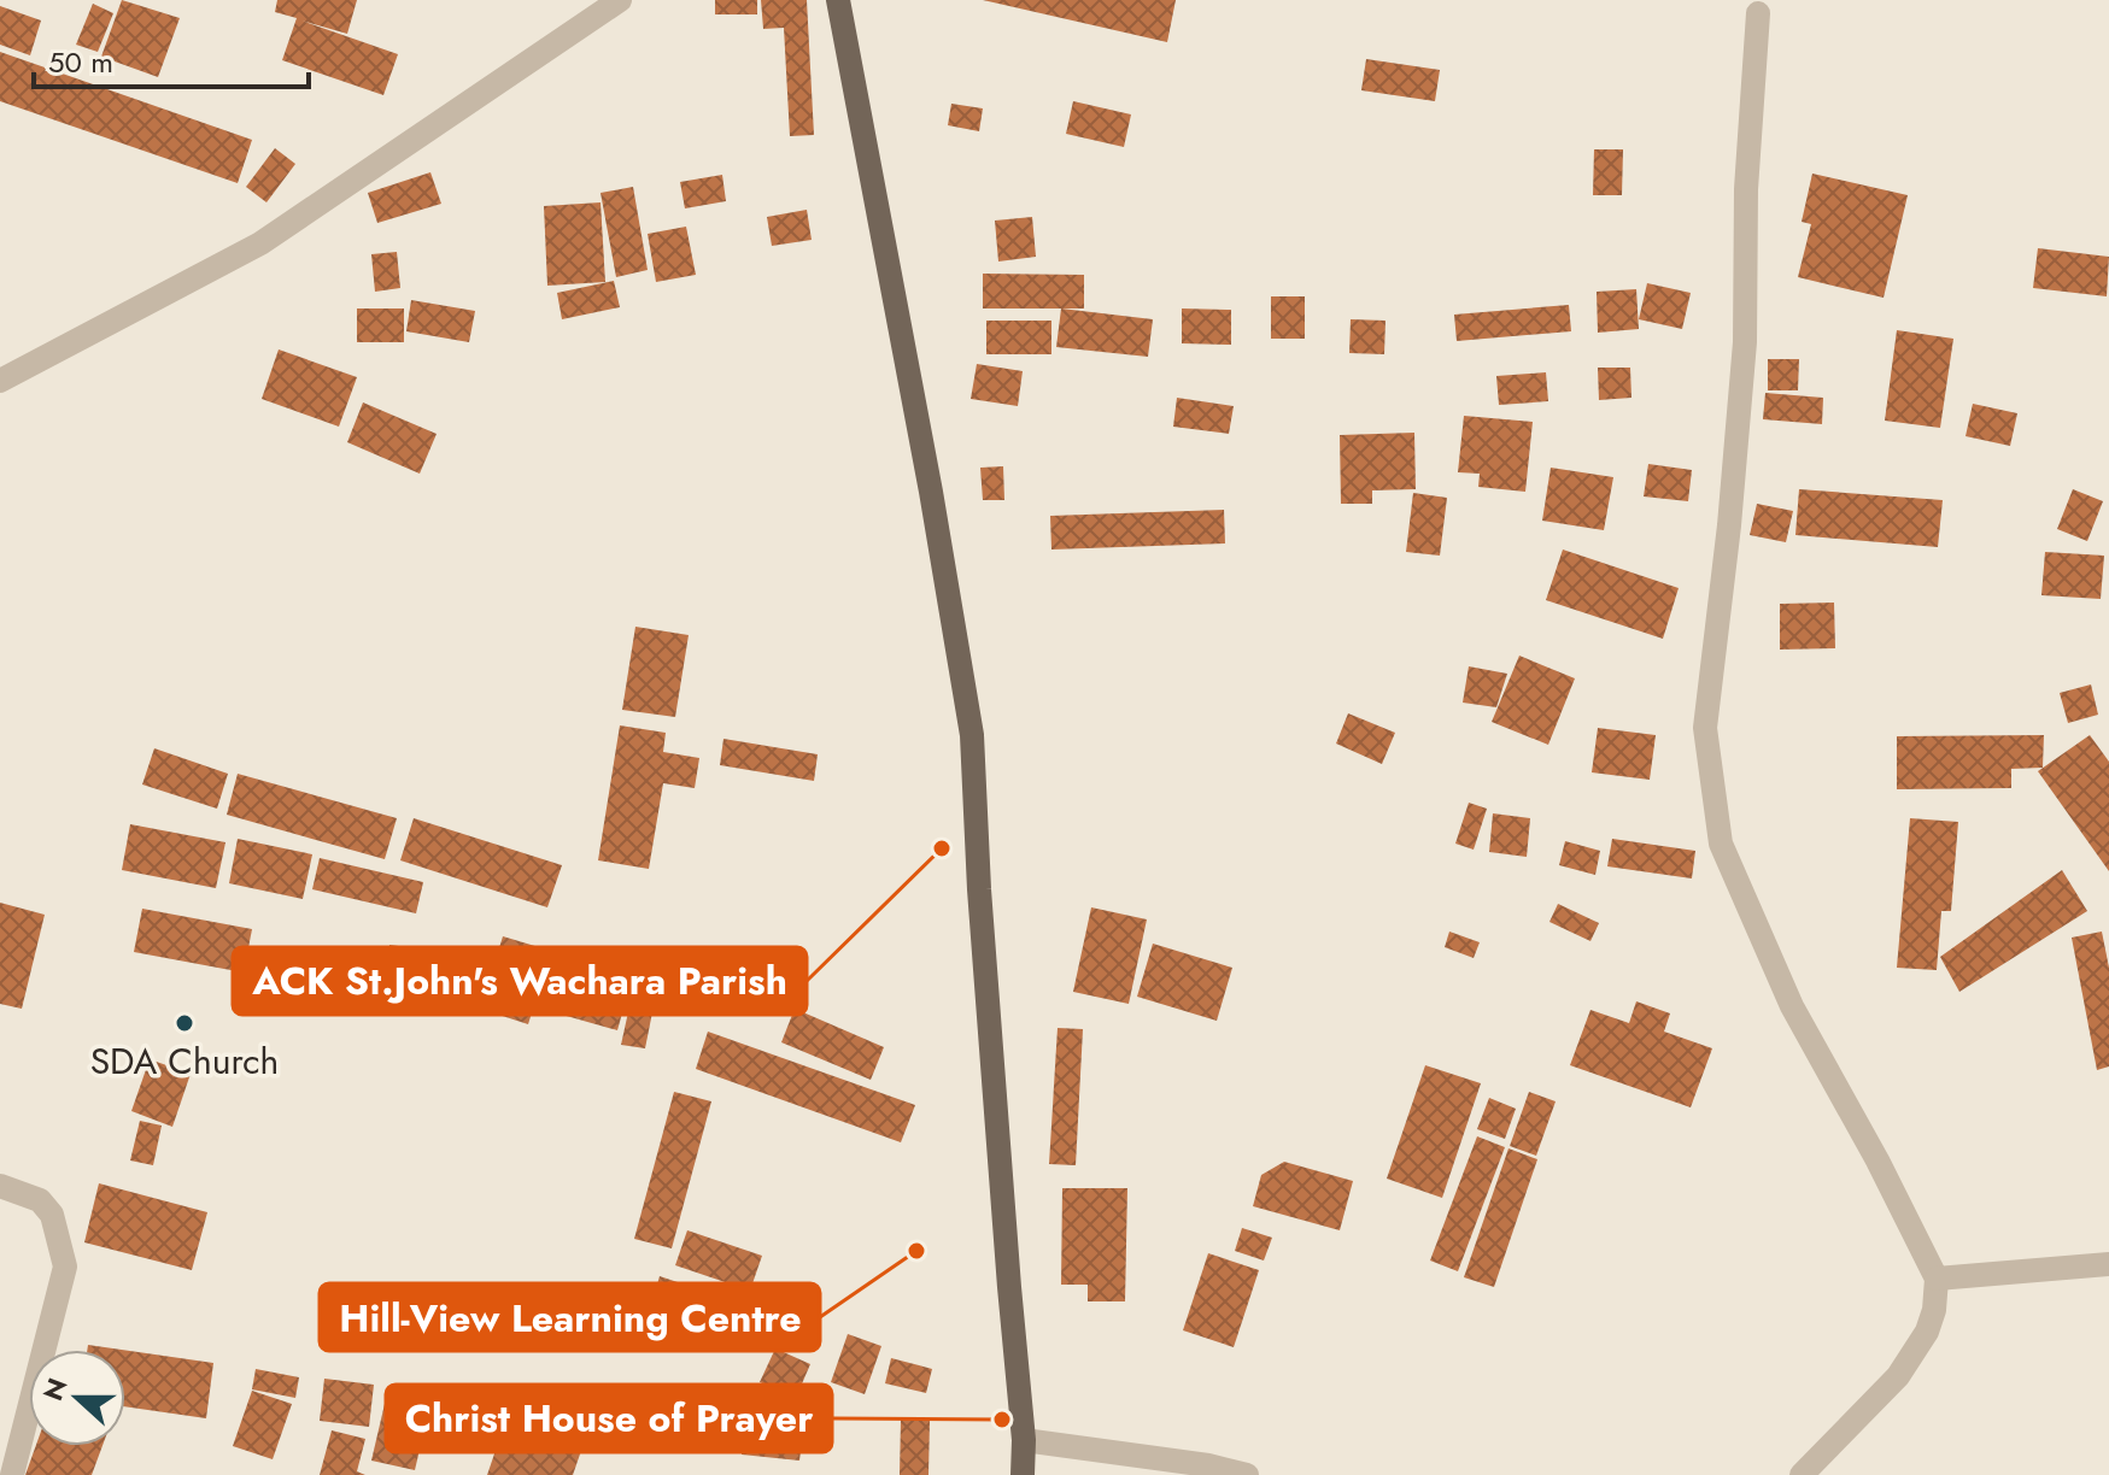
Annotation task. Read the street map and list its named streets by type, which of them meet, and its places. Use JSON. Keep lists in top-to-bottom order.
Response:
{
  "places": [
    "ACK St.John's Wachara Parish",
    "SDA Church",
    "Hill-View Learning Centre",
    "Christ House of Prayer"
  ],
  "scale_bar": "50 m",
  "north": "left"
}
